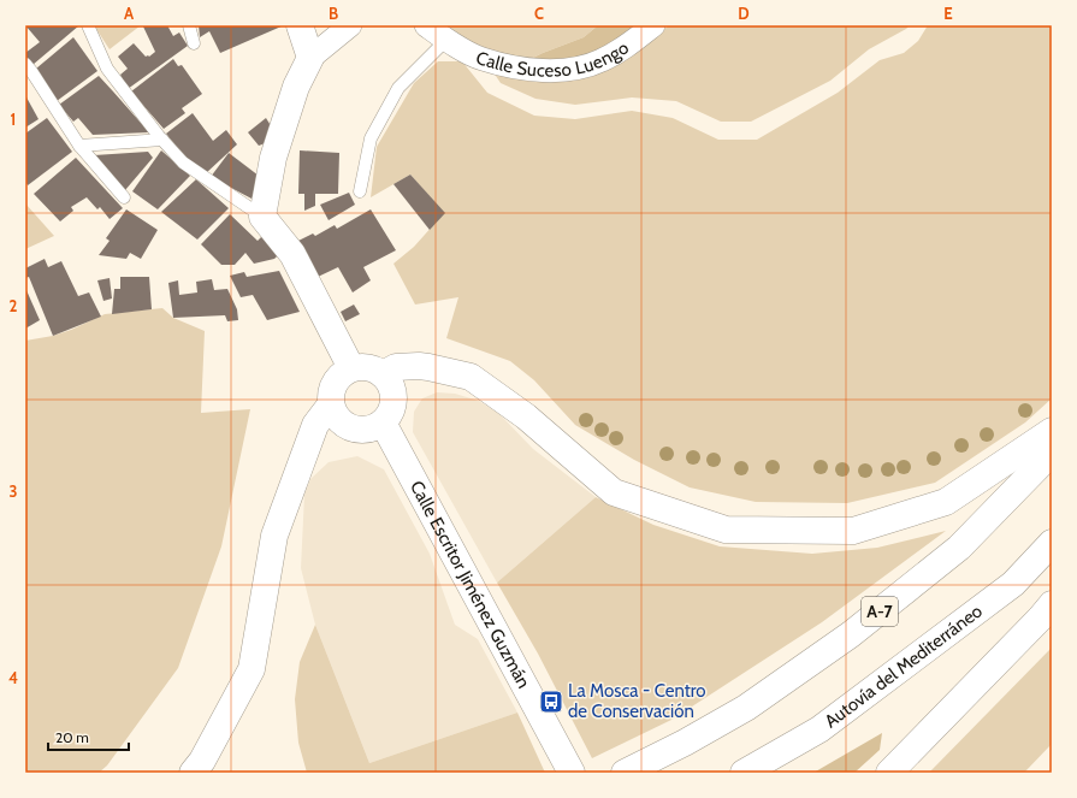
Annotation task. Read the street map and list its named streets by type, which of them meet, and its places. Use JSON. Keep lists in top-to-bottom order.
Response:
{
  "streets": {
    "main road": ["Calle Escritor Jiménez Guzmán", "A-7", "Autovía del Mediterráneo"],
    "street": ["Calle Suceso Luengo"]
  },
  "places": {
    "bus stop": ["La Mosca - Centro de Conservación"]
  },
  "scale_bar": "20 m",
  "grid": {
    "columns": [
      "A",
      "B",
      "C",
      "D",
      "E"
    ],
    "rows": [
      "1",
      "2",
      "3",
      "4"
    ]
  }
}
